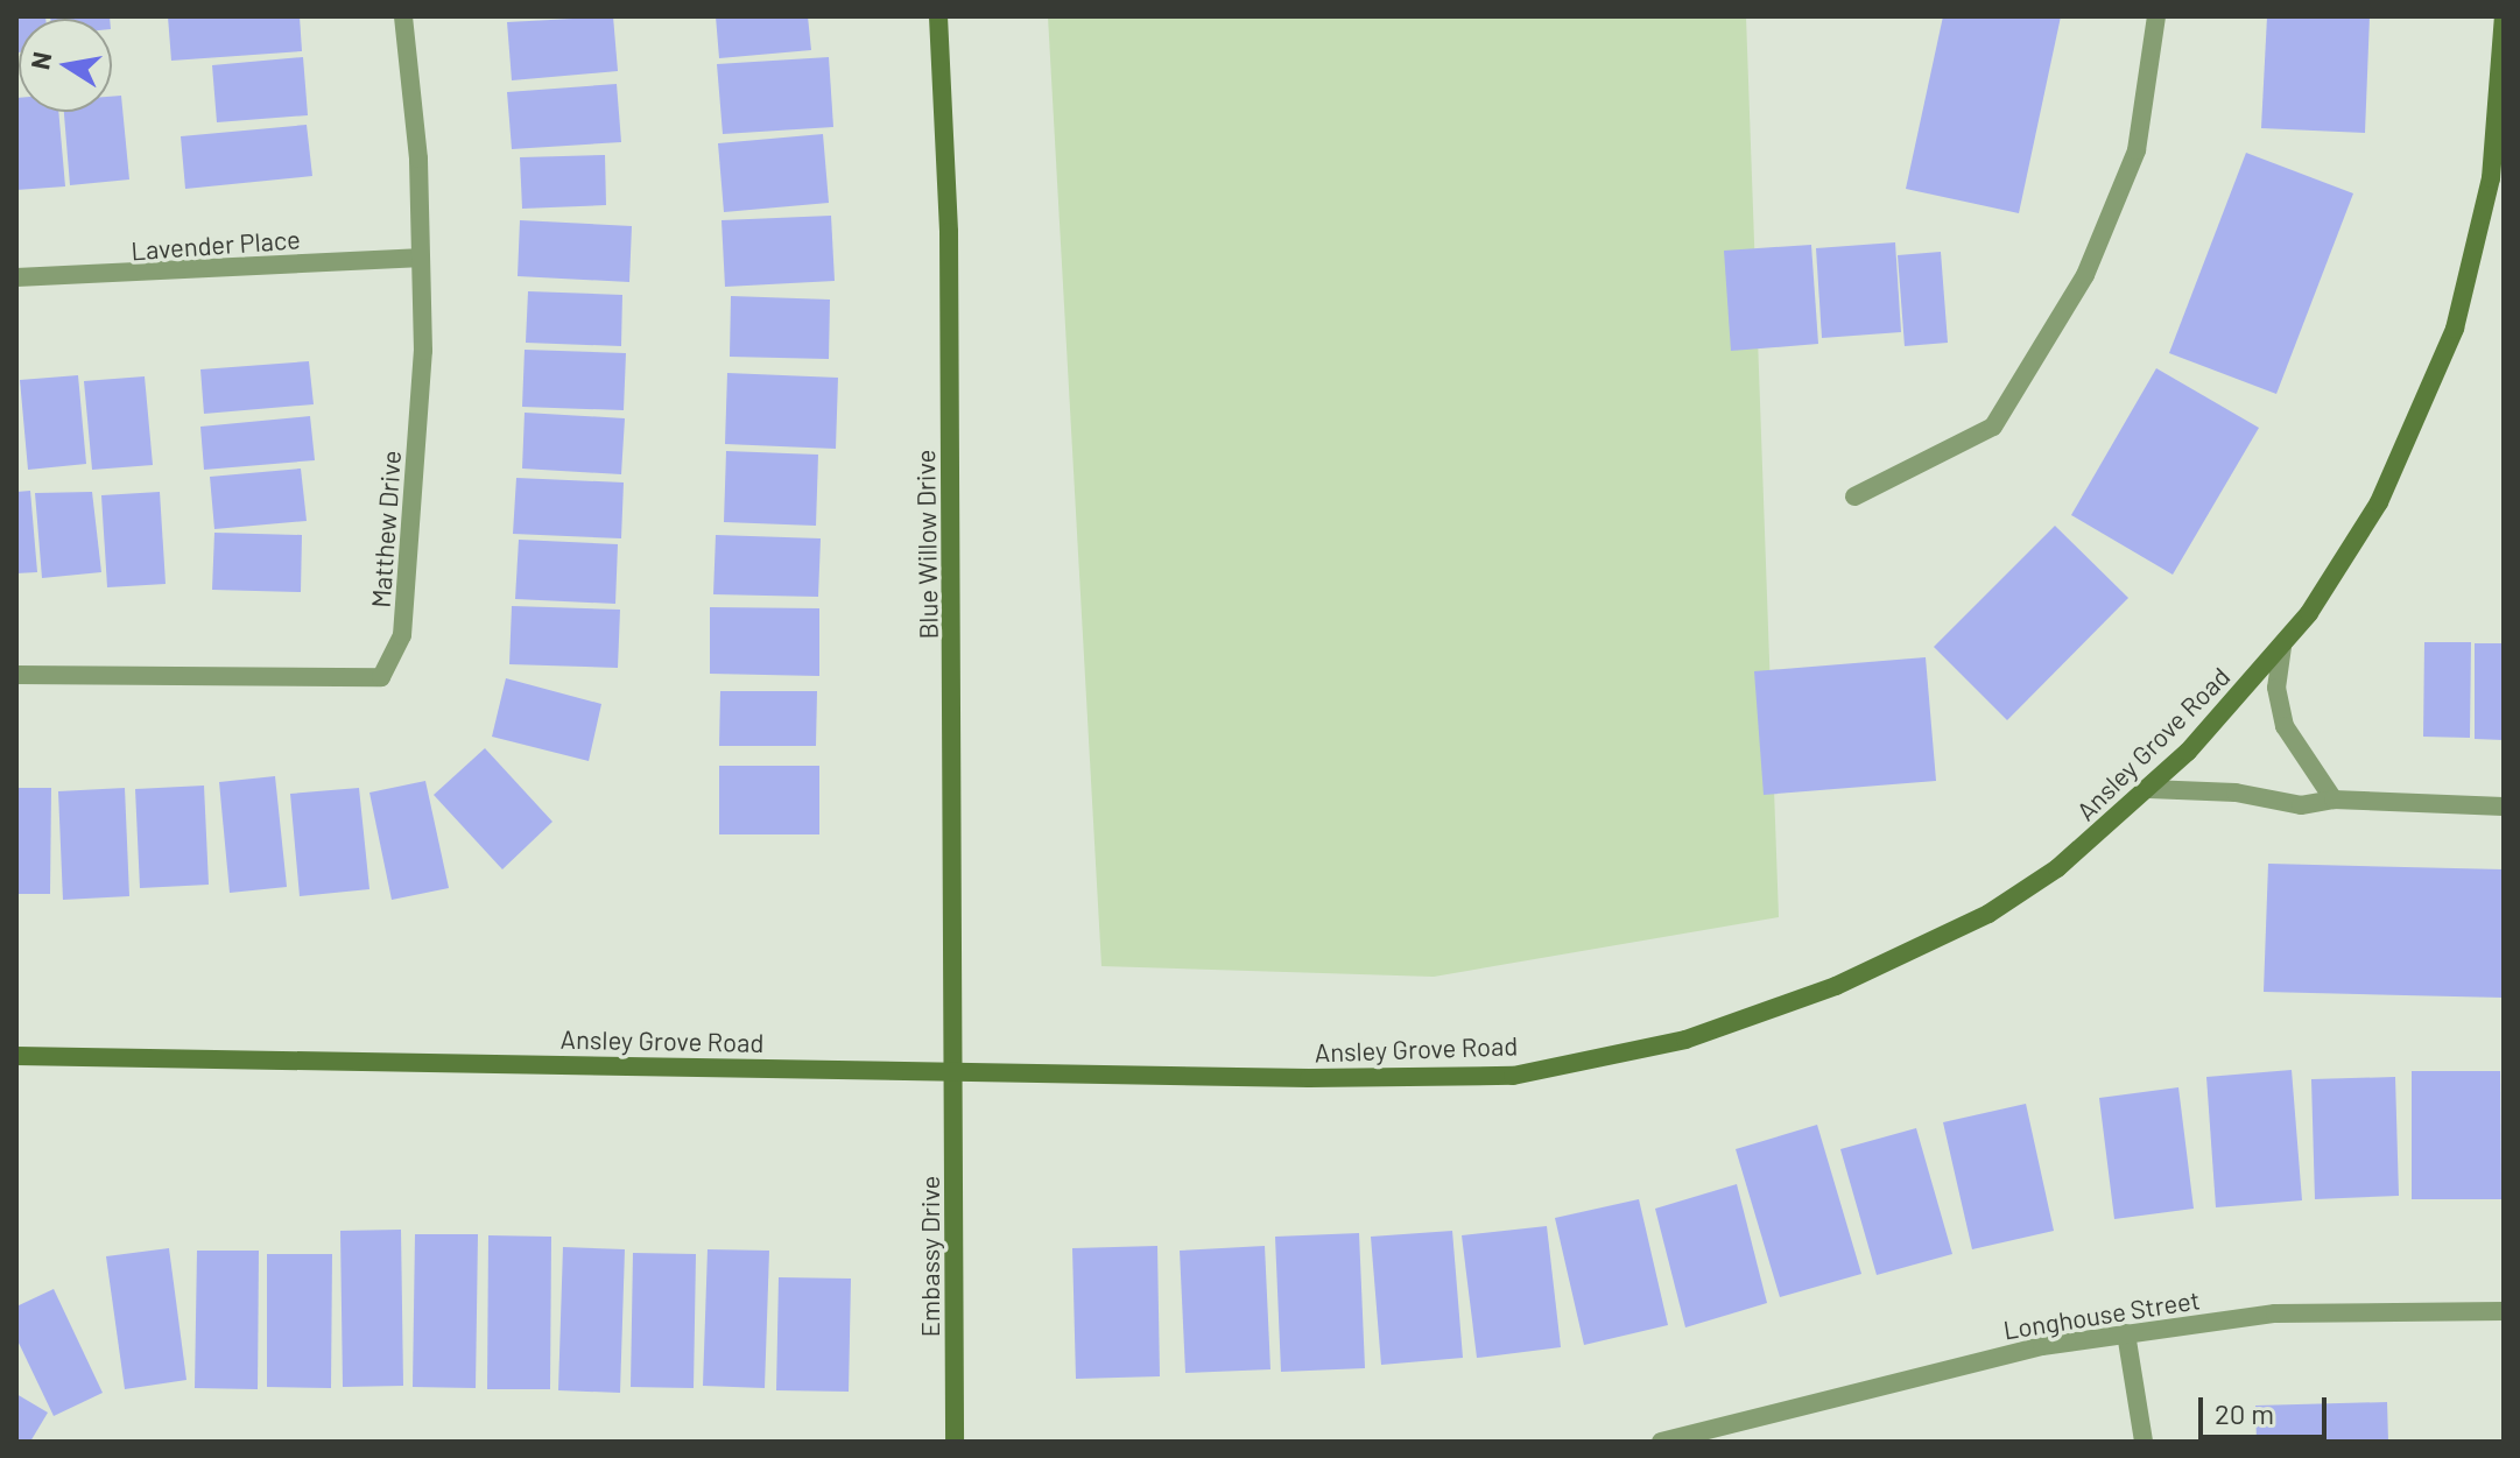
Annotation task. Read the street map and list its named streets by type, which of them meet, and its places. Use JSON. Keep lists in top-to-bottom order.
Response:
{
  "streets": {
    "street": [
      "Lavender Place",
      "Matthew Drive",
      "Blue Willow Drive",
      "Ansley Grove Road",
      "Embassy Drive",
      "Longhouse Street"
    ]
  },
  "crossings": [
    ["Lavender Place", "Matthew Drive"],
    ["Blue Willow Drive", "Ansley Grove Road"],
    ["Blue Willow Drive", "Embassy Drive"],
    ["Ansley Grove Road", "Embassy Drive"]
  ],
  "scale_bar": "20 m",
  "north": "left"
}
